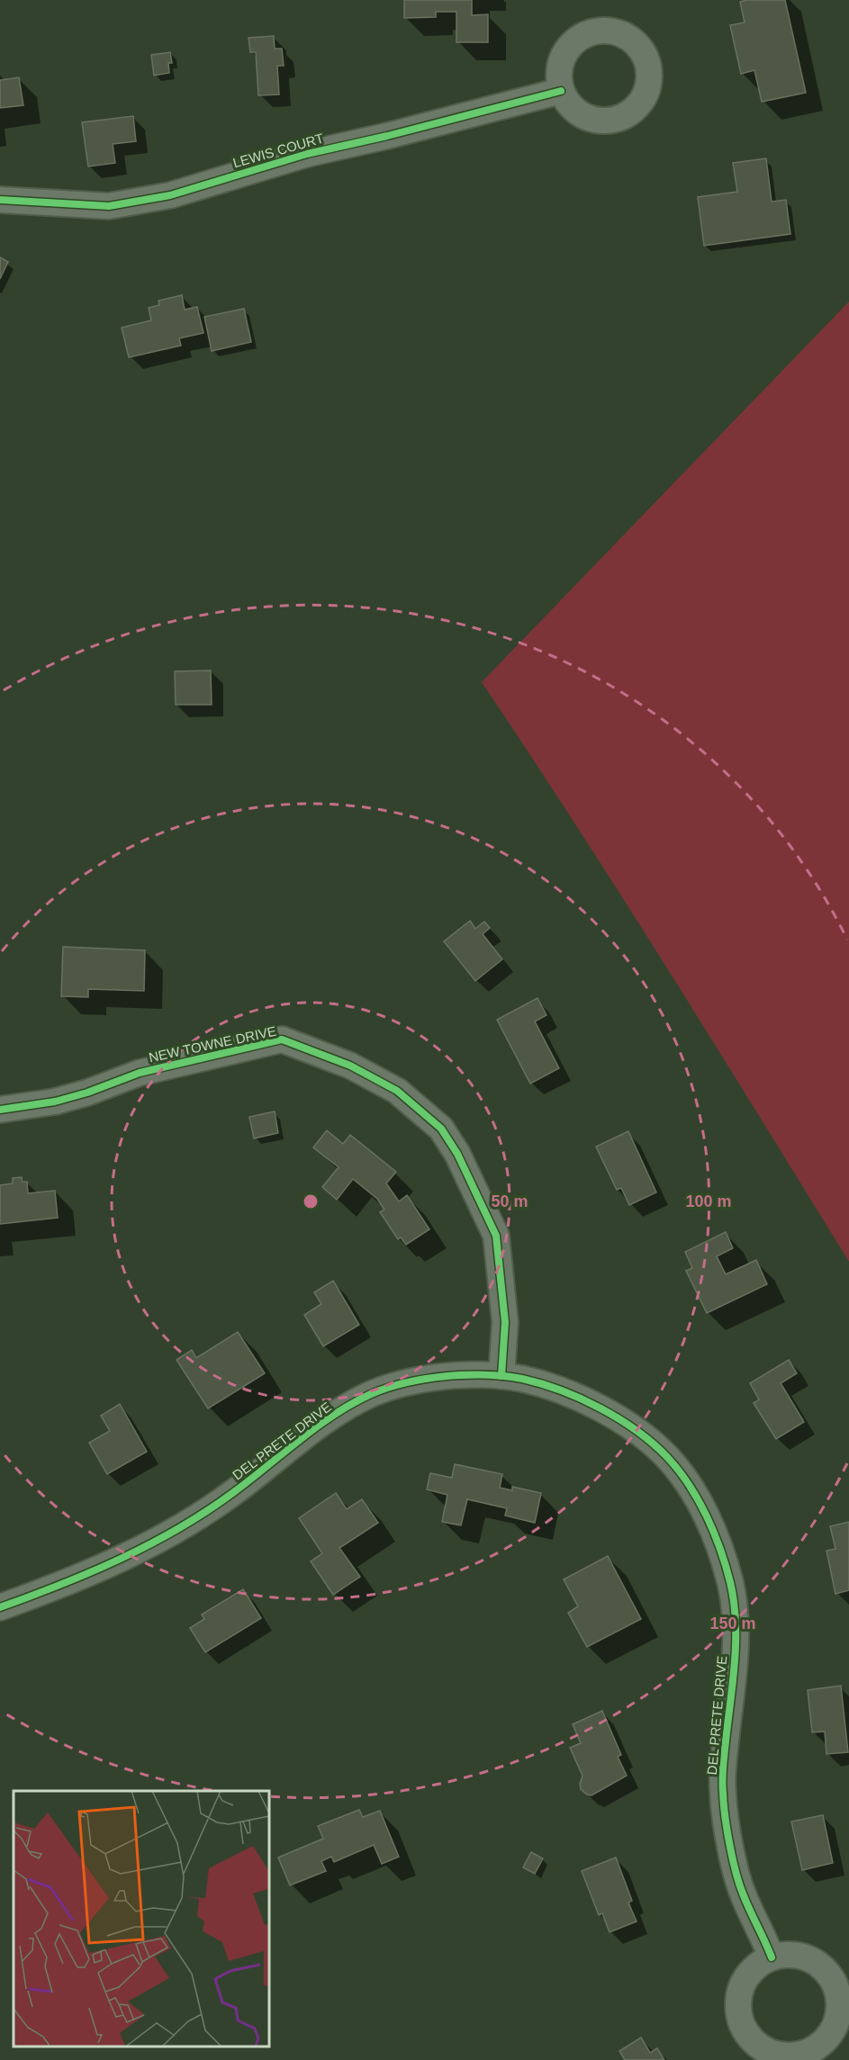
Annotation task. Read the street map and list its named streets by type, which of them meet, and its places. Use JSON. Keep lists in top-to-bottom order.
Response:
{
  "streets": {
    "street": ["LEWIS COURT", "NEW TOWNE DRIVE", "DEL PRETE DRIVE"]
  },
  "crossings": [
    ["NEW TOWNE DRIVE", "DEL PRETE DRIVE"]
  ],
  "rings": ["50 m", "100 m", "150 m"]
}
